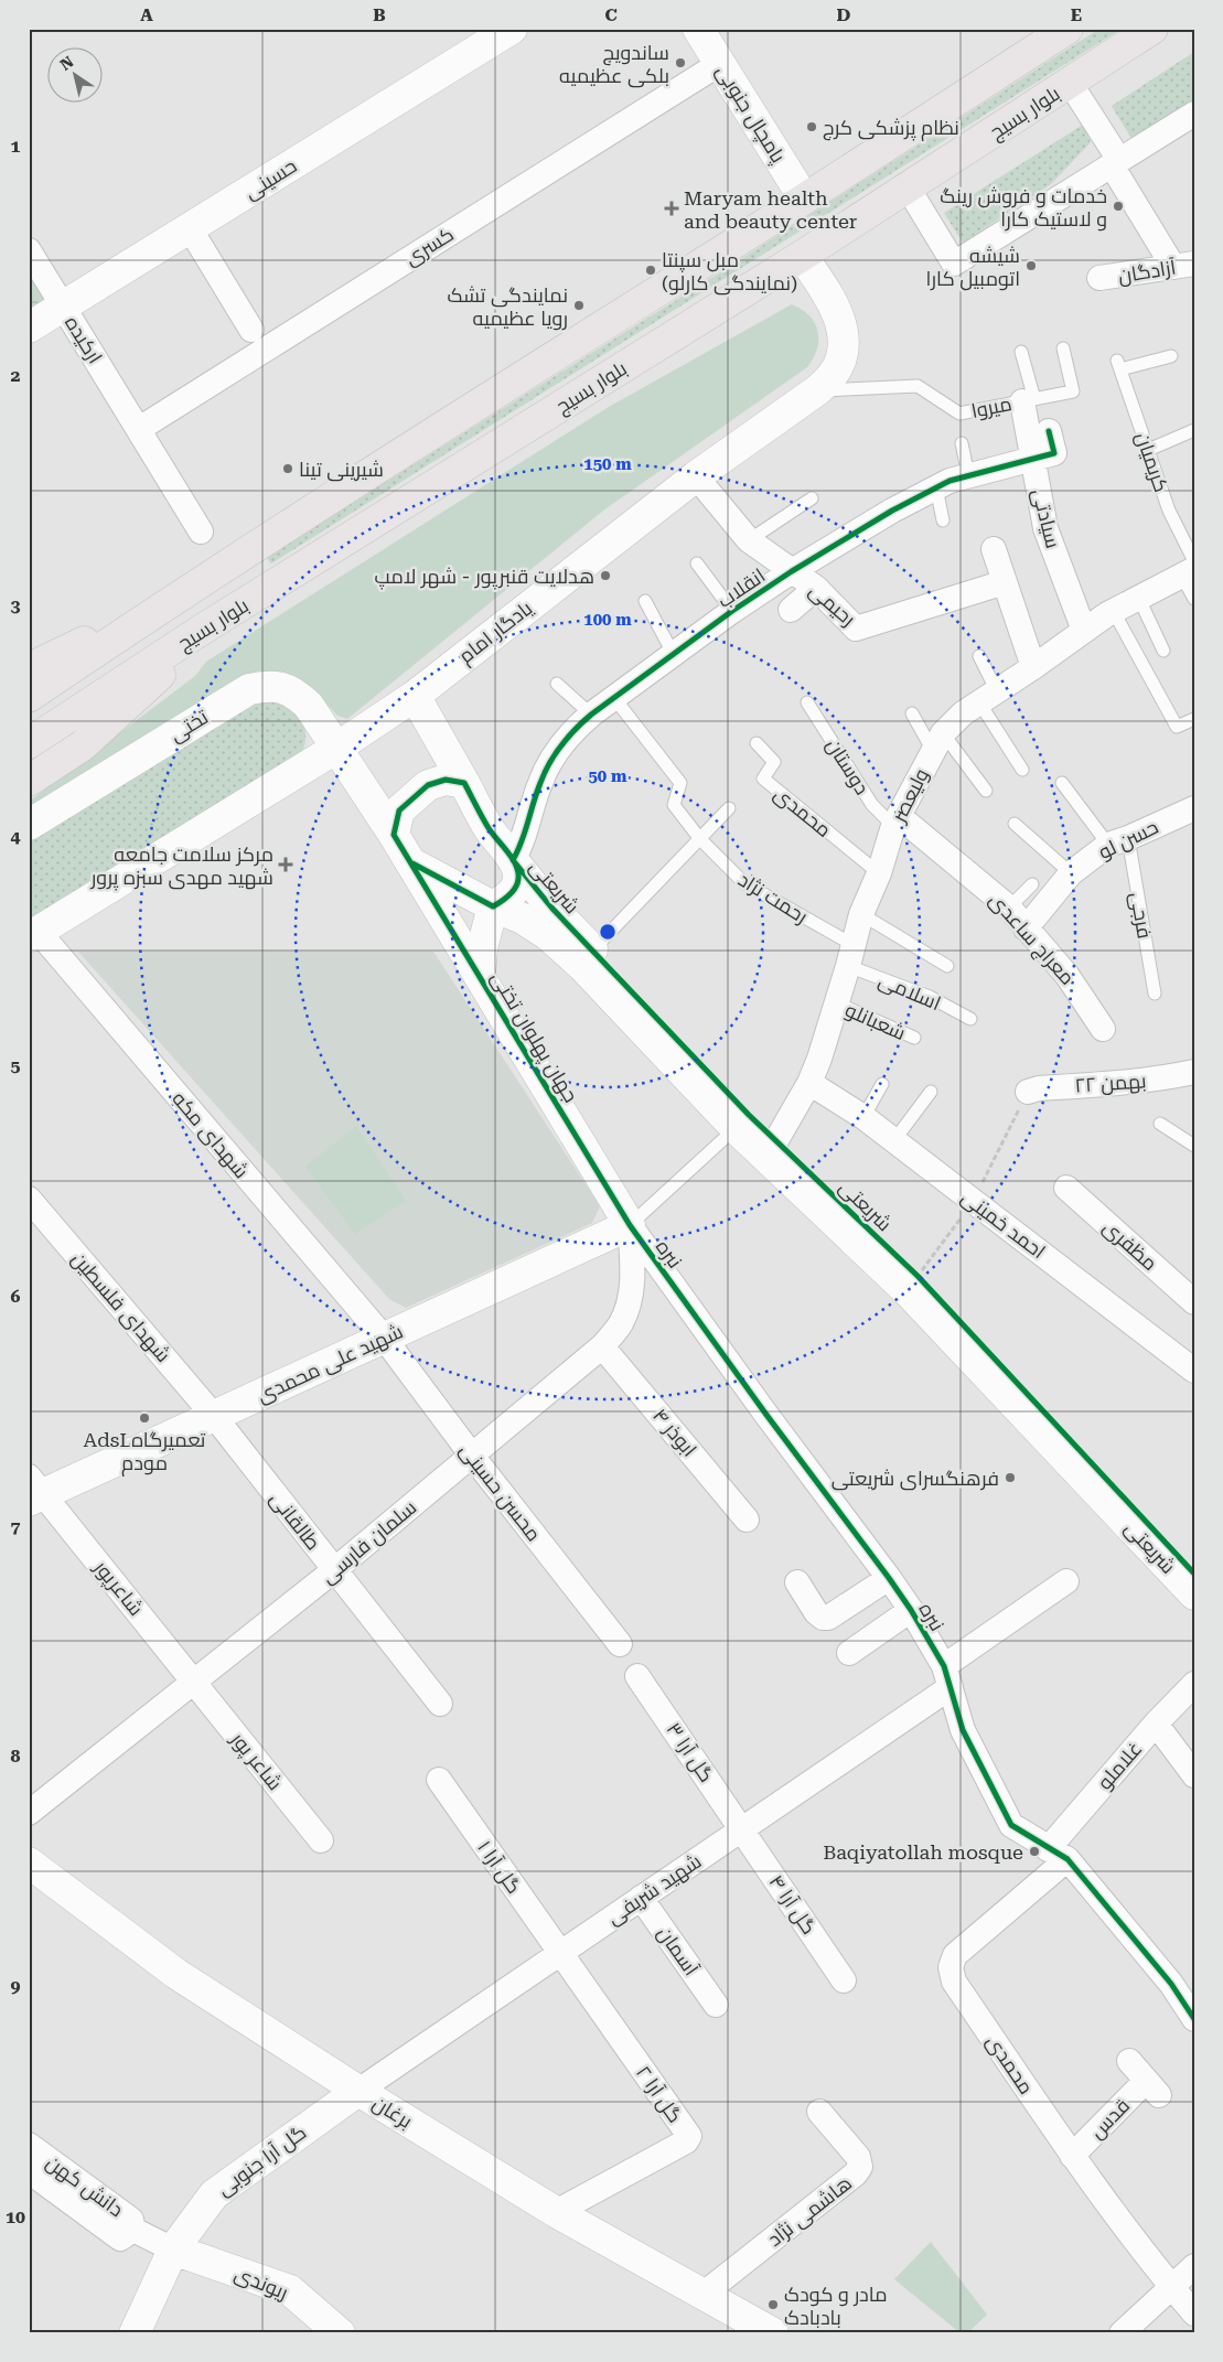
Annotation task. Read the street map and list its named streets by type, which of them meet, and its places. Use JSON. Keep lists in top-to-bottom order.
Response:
{
  "streets": {
    "main road": ["بلوار بسیج"],
    "street": [
      "پامچال جنوبی",
      "حسینی",
      "کسری",
      "آزادگان",
      "ارکیده",
      "سیادتی",
      "انقلاب",
      "رحیمی",
      "یادگار امام",
      "تختی",
      "ولیعصر",
      "محمدی",
      "حسن لو",
      "شریعتی",
      "معراج ساعدی",
      "جهان پهلوان تختی",
      "۲۲ بهمن",
      "شهدای مکه",
      "احمد خمینی",
      "مظفری",
      "نبره",
      "شهدای فلسطین",
      "شهید علی محمدی",
      "ابوذر ۴",
      "محسن حسینی",
      "طالقانی",
      "سلمان فارسی",
      "شاعرپور",
      "گل آرا ۳",
      "شاعر پور",
      "غلاملو",
      "گل آرا ۱",
      "شهید شریفی",
      "گل آرا ۴",
      "آسمان",
      "گل آرا ۲",
      "برغان",
      "قدس",
      "گل آرا جنوبی",
      "دانش کهن",
      "هاشمی نژاد",
      "ریوندی"
    ],
    "lane": [
      "میروا",
      "کریمیان",
      "دوستان",
      "رحمت نژاد",
      "فرجی",
      "اسلامی",
      "شعبانلو"
    ]
  },
  "crossings": [
    ["بلوار بسیج", "یادگار امام"],
    ["پامچال جنوبی", "کسری"],
    ["حسینی", "ارکیده"],
    ["کسری", "ارکیده"],
    ["میروا", "سیادتی"],
    ["میروا", "یادگار امام"],
    ["کریمیان", "ولیعصر"],
    ["سیادتی", "انقلاب"],
    ["سیادتی", "ولیعصر"],
    ["انقلاب", "رحیمی"],
    ["انقلاب", "شریعتی"],
    ["انقلاب", "رحمت نژاد"],
    ["رحیمی", "یادگار امام"],
    ["یادگار امام", "تختی"],
    ["یادگار امام", "شریعتی"],
    ["یادگار امام", "شهدای مکه"],
    ["دوستان", "ولیعصر"],
    ["دوستان", "معراج ساعدی"],
    ["ولیعصر", "محمدی"],
    ["ولیعصر", "شریعتی"],
    ["ولیعصر", "رحمت نژاد"],
    ["ولیعصر", "معراج ساعدی"],
    ["ولیعصر", "اسلامی"],
    ["ولیعصر", "شعبانلو"],
    ["ولیعصر", "احمد خمینی"],
    ["محمدی", "نبره"],
    ["محمدی", "غلاملو"],
    ["محمدی", "قدس"],
    ["حسن لو", "فرجی"],
    ["حسن لو", "معراج ساعدی"],
    ["شریعتی", "جهان پهلوان تختی"],
    ["رحمت نژاد", "اسلامی"],
    ["جهان پهلوان تختی", "نبره"],
    ["جهان پهلوان تختی", "شهید علی محمدی"],
    ["جهان پهلوان تختی", "سلمان فارسی"],
    ["شهدای مکه", "شهید علی محمدی"],
    ["شهدای مکه", "محسن حسینی"],
    ["نبره", "شهید علی محمدی"],
    ["نبره", "سلمان فارسی"],
    ["نبره", "غلاملو"],
    ["نبره", "شهید شریفی"],
    ["شهدای فلسطین", "شهید علی محمدی"],
    ["شهدای فلسطین", "طالقانی"],
    ["شهید علی محمدی", "محسن حسینی"],
    ["شهید علی محمدی", "طالقانی"],
    ["شهید علی محمدی", "سلمان فارسی"],
    ["شهید علی محمدی", "شاعرپور"],
    ["ابوذر ۴", "سلمان فارسی"],
    ["محسن حسینی", "سلمان فارسی"],
    ["طالقانی", "سلمان فارسی"],
    ["سلمان فارسی", "شاعرپور"],
    ["سلمان فارسی", "شاعر پور"],
    ["شاعرپور", "شاعر پور"],
    ["گل آرا ۳", "شهید شریفی"],
    ["گل آرا ۳", "گل آرا ۴"],
    ["گل آرا ۱", "شهید شریفی"],
    ["گل آرا ۱", "گل آرا ۲"],
    ["شهید شریفی", "گل آرا ۴"],
    ["شهید شریفی", "آسمان"],
    ["شهید شریفی", "گل آرا ۲"],
    ["شهید شریفی", "برغان"],
    ["شهید شریفی", "گل آرا جنوبی"],
    ["گل آرا ۲", "برغان"],
    ["برغان", "گل آرا جنوبی"],
    ["برغان", "هاشمی نژاد"],
    ["گل آرا جنوبی", "دانش کهن"],
    ["گل آرا جنوبی", "ریوندی"],
    ["دانش کهن", "ریوندی"]
  ],
  "places": {
    "other": [
      "ساندویچ بلکی عظیمیه",
      "نظام پزشکی کرج",
      "خدمات و فروش رینگ و لاستیک کارا",
      "شیشه اتومبیل کارا",
      "مبل سپنتا (نمایندگی کارلو)",
      "نمایندگی تشک رویا عظیمیه",
      "شیرینی تینا",
      "هدلایت قنبرپور - شهر لامپ",
      "AdsLتعمیرگاه مودم",
      "فرهنگسرای شریعتی",
      "Baqiyatollah mosque",
      "مادر و کودک بادبادک"
    ],
    "health": ["Maryam health and beauty center", "مرکز سلامت جامعه شهید مهدی سبزه پرور"]
  },
  "north": "top left",
  "grid": {
    "columns": [
      "A",
      "B",
      "C",
      "D",
      "E"
    ],
    "rows": [
      "1",
      "2",
      "3",
      "4",
      "5",
      "6",
      "7",
      "8",
      "9",
      "10"
    ]
  },
  "rings": ["150 m", "100 m", "50 m"]
}
